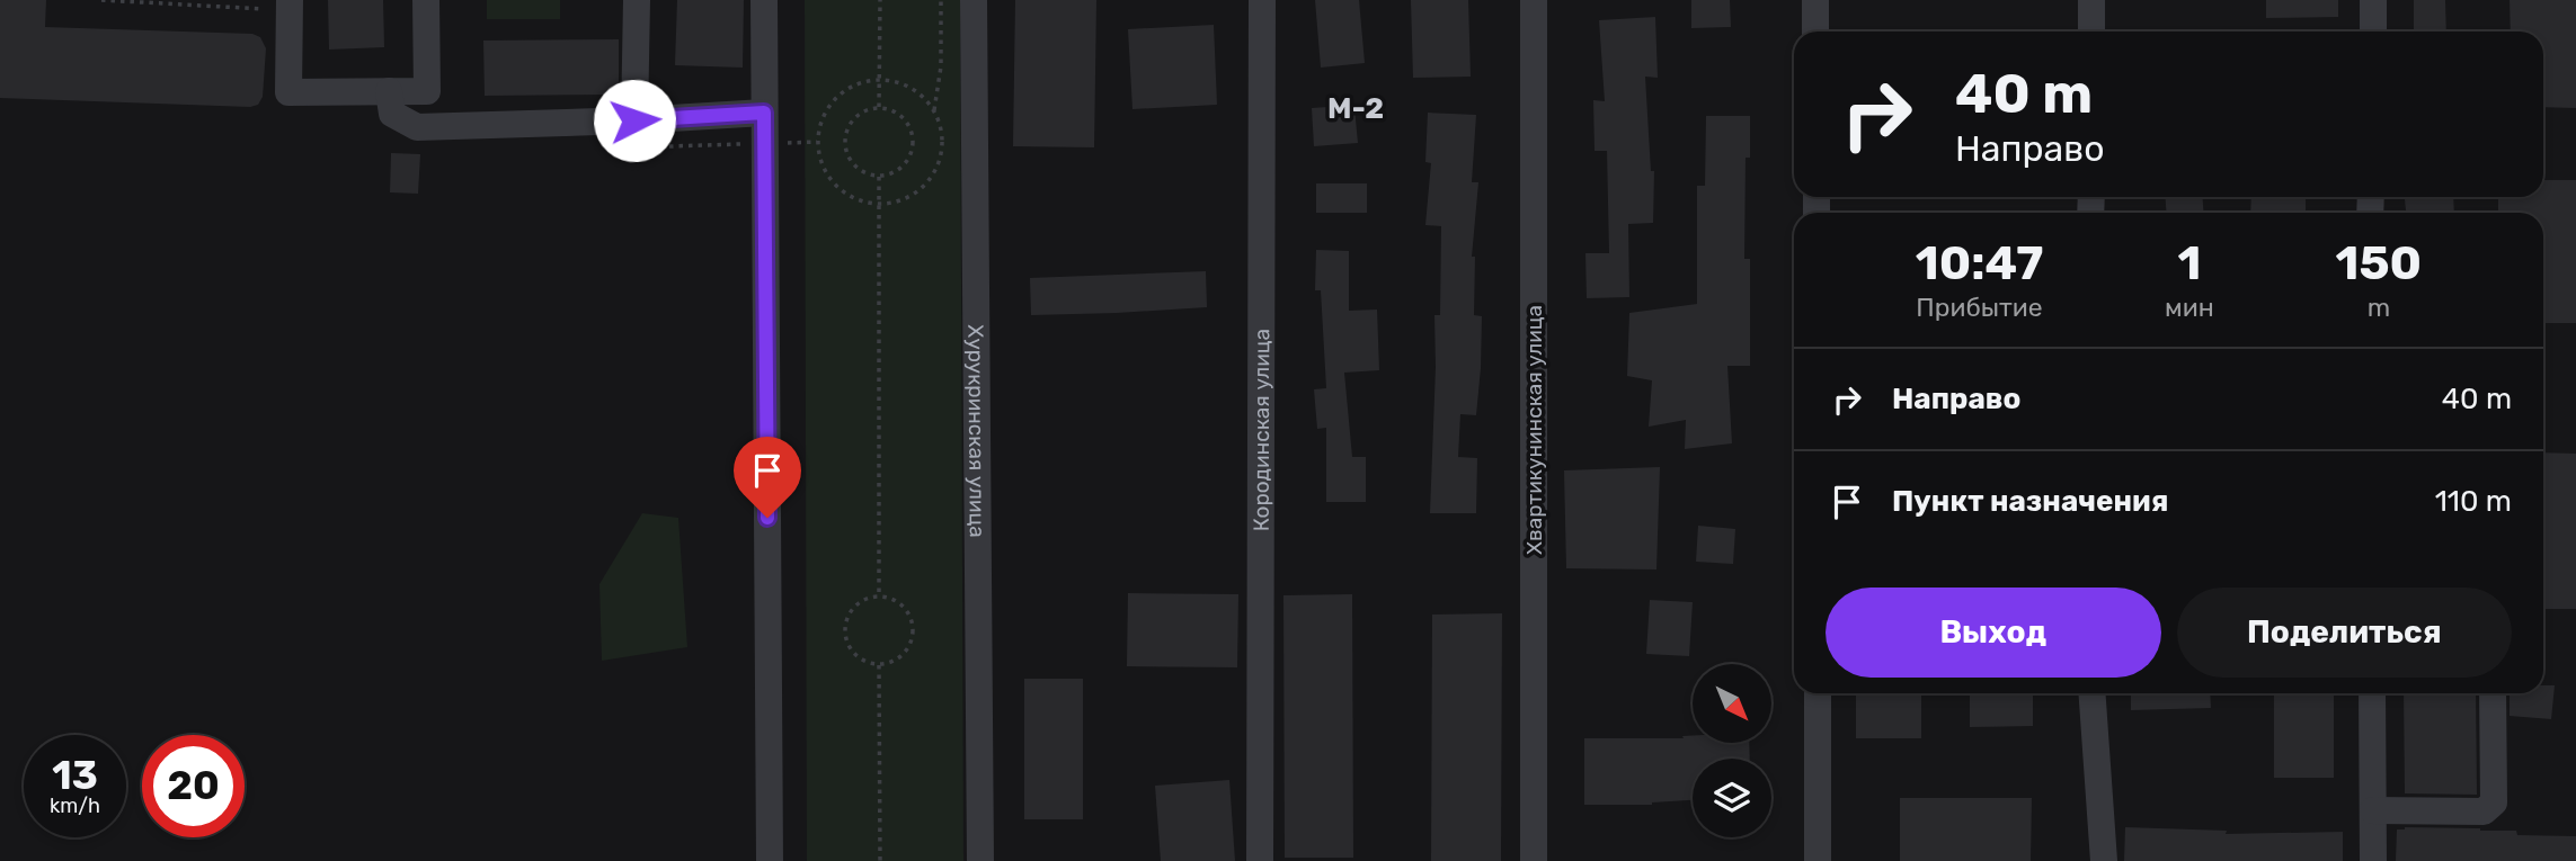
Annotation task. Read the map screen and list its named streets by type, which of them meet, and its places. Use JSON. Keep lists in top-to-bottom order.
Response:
{
  "streets": {
    "street": ["Хурукринская улица", "Хвартикунинская улица", "Кородинская улица"]
  },
  "districts": ["М-2"],
  "north": "bottom right",
  "page": {
    "turn": ["40 m", "Направо"],
    "eta": [
      "10:47",
      "Прибытие",
      "1",
      "мин",
      "150",
      "m"
    ],
    "list": [
      {
        "name": "Направо",
        "value": "40 m"
      },
      {
        "name": "Пункт назначения",
        "value": "110 m"
      }
    ],
    "buttons": ["Выход", "Поделиться"],
    "speed": "13 km/h",
    "limit": "20"
  }
}
